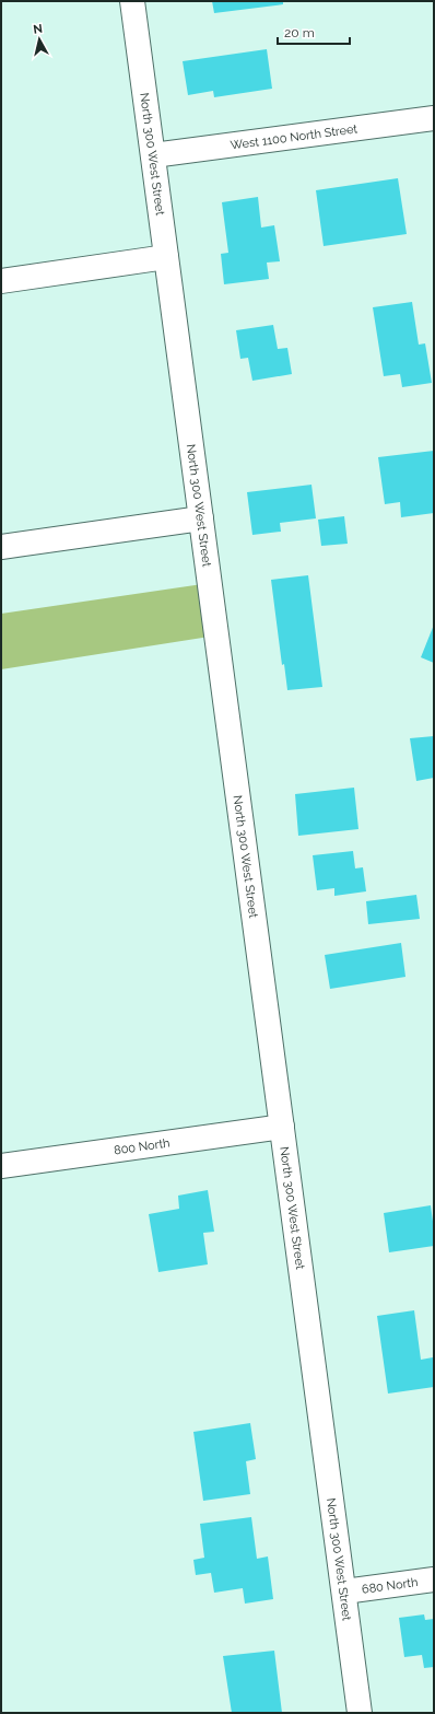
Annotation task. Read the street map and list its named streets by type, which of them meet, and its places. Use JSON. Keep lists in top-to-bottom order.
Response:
{
  "streets": {
    "street": [
      "West 1100 North Street",
      "North 300 West Street",
      "800 North",
      "680 North"
    ]
  },
  "crossings": [
    ["West 1100 North Street", "North 300 West Street"],
    ["North 300 West Street", "800 North"],
    ["North 300 West Street", "680 North"]
  ],
  "scale_bar": "20 m",
  "north": "top"
}
